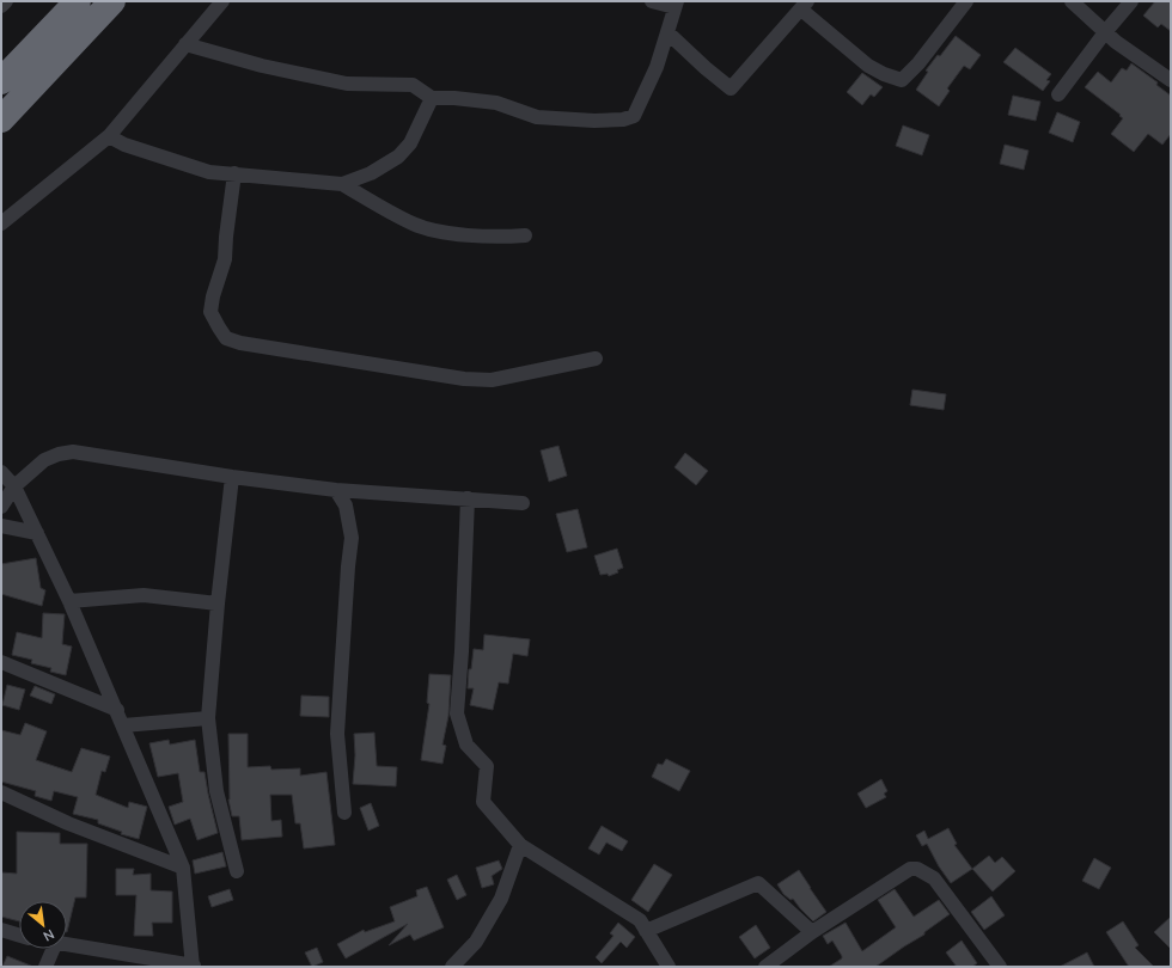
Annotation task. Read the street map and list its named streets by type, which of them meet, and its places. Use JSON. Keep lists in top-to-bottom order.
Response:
{
  "north": "bottom right"
}
